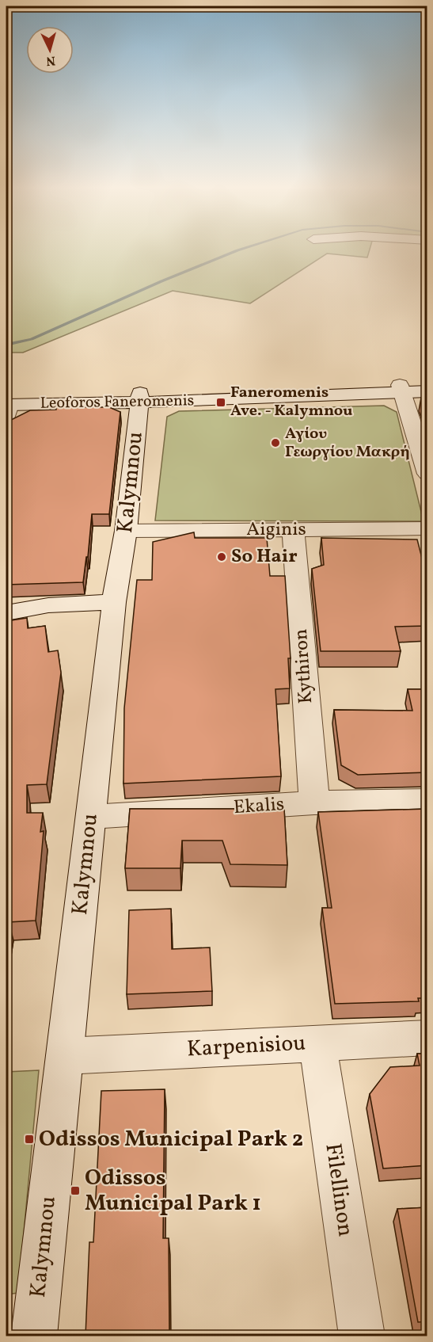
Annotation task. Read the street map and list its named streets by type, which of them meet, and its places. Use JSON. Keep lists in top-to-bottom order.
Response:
{
  "streets": {
    "street": [
      "Leoforos Faneromenis",
      "Kalymnou",
      "Aiginis",
      "Kythiron",
      "Ekalis",
      "Karpenisiou",
      "Filellinon"
    ]
  },
  "crossings": [
    ["Leoforos Faneromenis", "Kalymnou"],
    ["Kalymnou", "Aiginis"],
    ["Kalymnou", "Ekalis"],
    ["Kalymnou", "Karpenisiou"],
    ["Aiginis", "Kythiron"],
    ["Kythiron", "Ekalis"],
    ["Karpenisiou", "Filellinon"]
  ],
  "places": {
    "transit": ["Faneromenis Ave. - Kalymnou", "Odissos Municipal Park 2", "Odissos Municipal Park 1"],
    "other": ["Αγίου Γεωργίου Μακρή", "So Hair"]
  },
  "north": "bottom"
}
